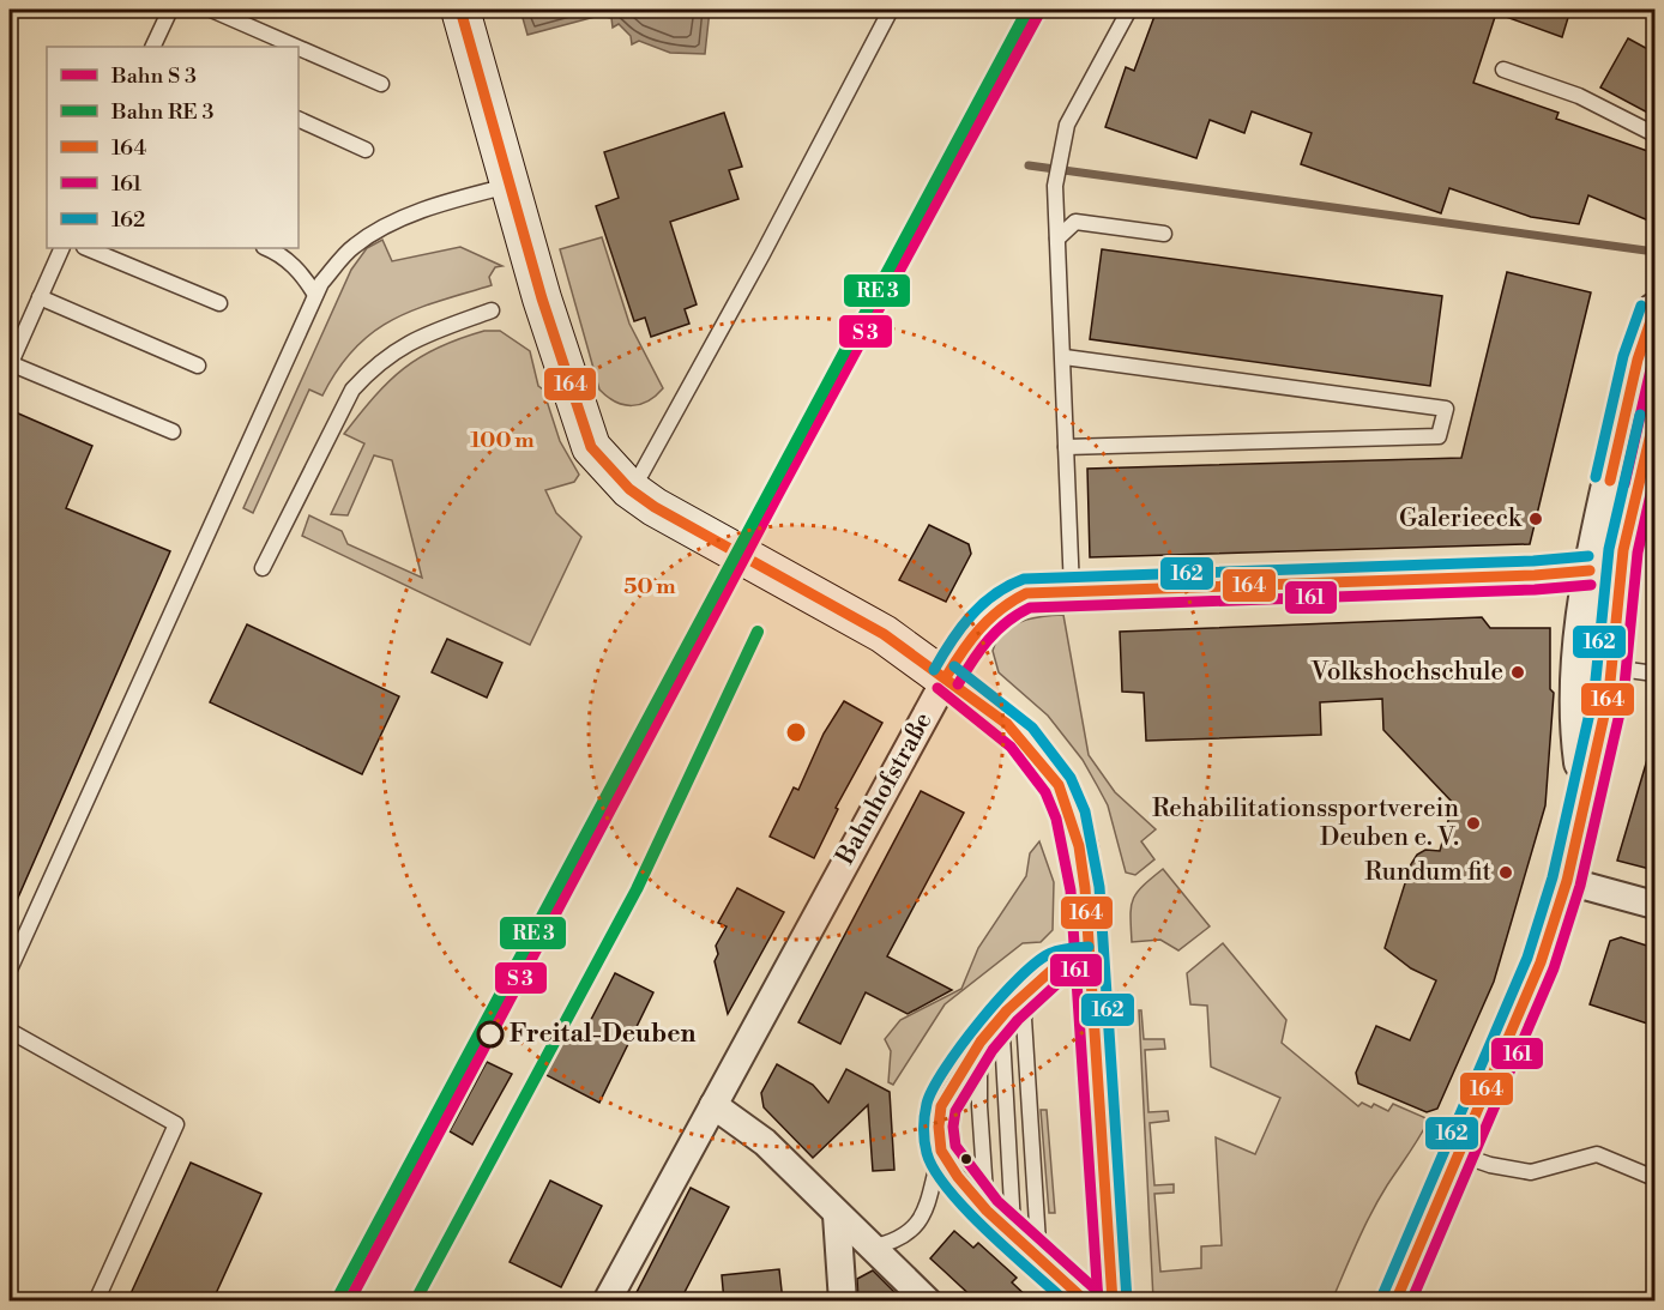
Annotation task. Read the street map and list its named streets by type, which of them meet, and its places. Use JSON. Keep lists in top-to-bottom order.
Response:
{
  "streets": {
    "street": ["Bahnhofstraße"]
  },
  "places": [
    "Galerieeck",
    "Volkshochschule",
    "Rehabilitationssportverein Deuben e. V.",
    "Rundum fit",
    "Freital-Deuben"
  ],
  "lines": ["transit line 164", "transit line 162", "transit line 161"],
  "legend": [
    "Bahn S 3",
    "Bahn RE 3",
    "164",
    "161",
    "162"
  ],
  "rings": ["100 m", "50 m"]
}
